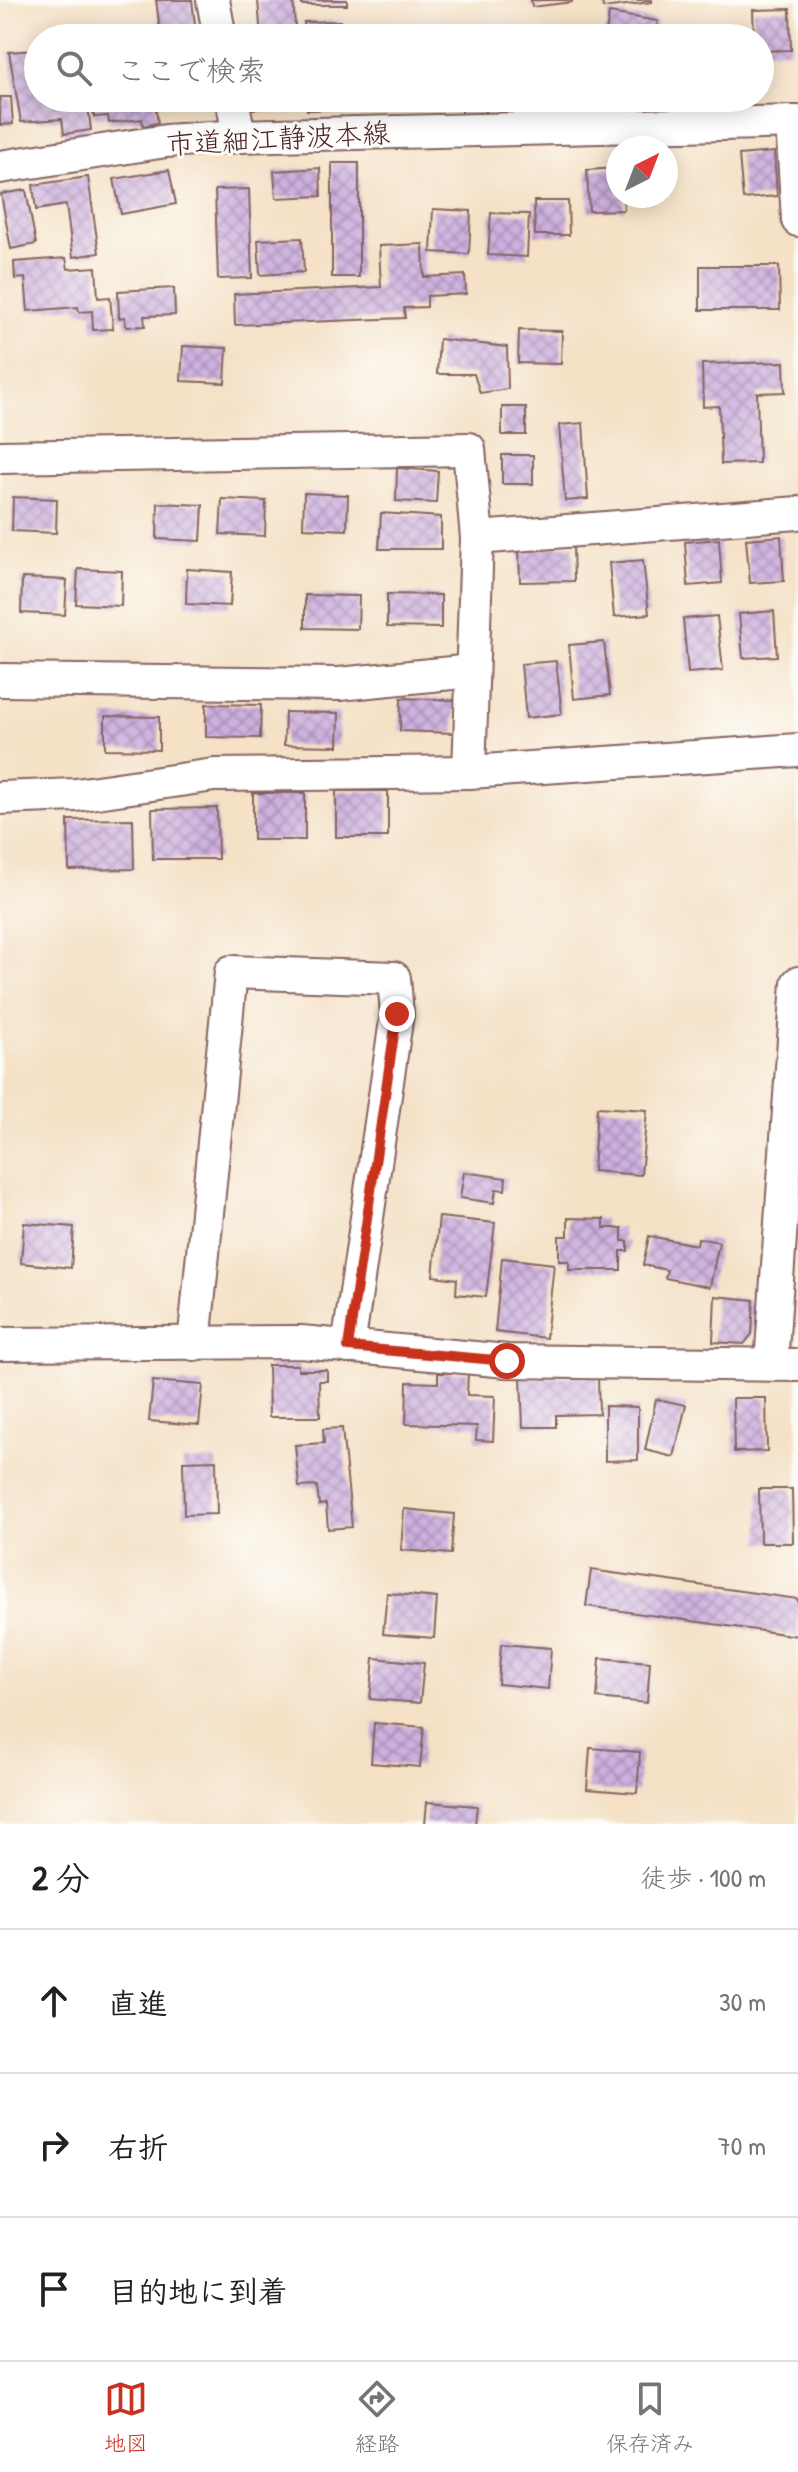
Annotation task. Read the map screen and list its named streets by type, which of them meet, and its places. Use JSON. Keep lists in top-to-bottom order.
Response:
{
  "streets": {
    "street": ["市道細江静波本線"]
  },
  "north": "top right",
  "page": {
    "search": "ここで検索",
    "heading": ["2 分", "徒歩 · 100 m"],
    "list": [
      ["直進", "30 m"],
      ["右折", "70 m"],
      "目的地に到着"
    ],
    "nav": ["地図", "経路", "保存済み"]
  }
}
